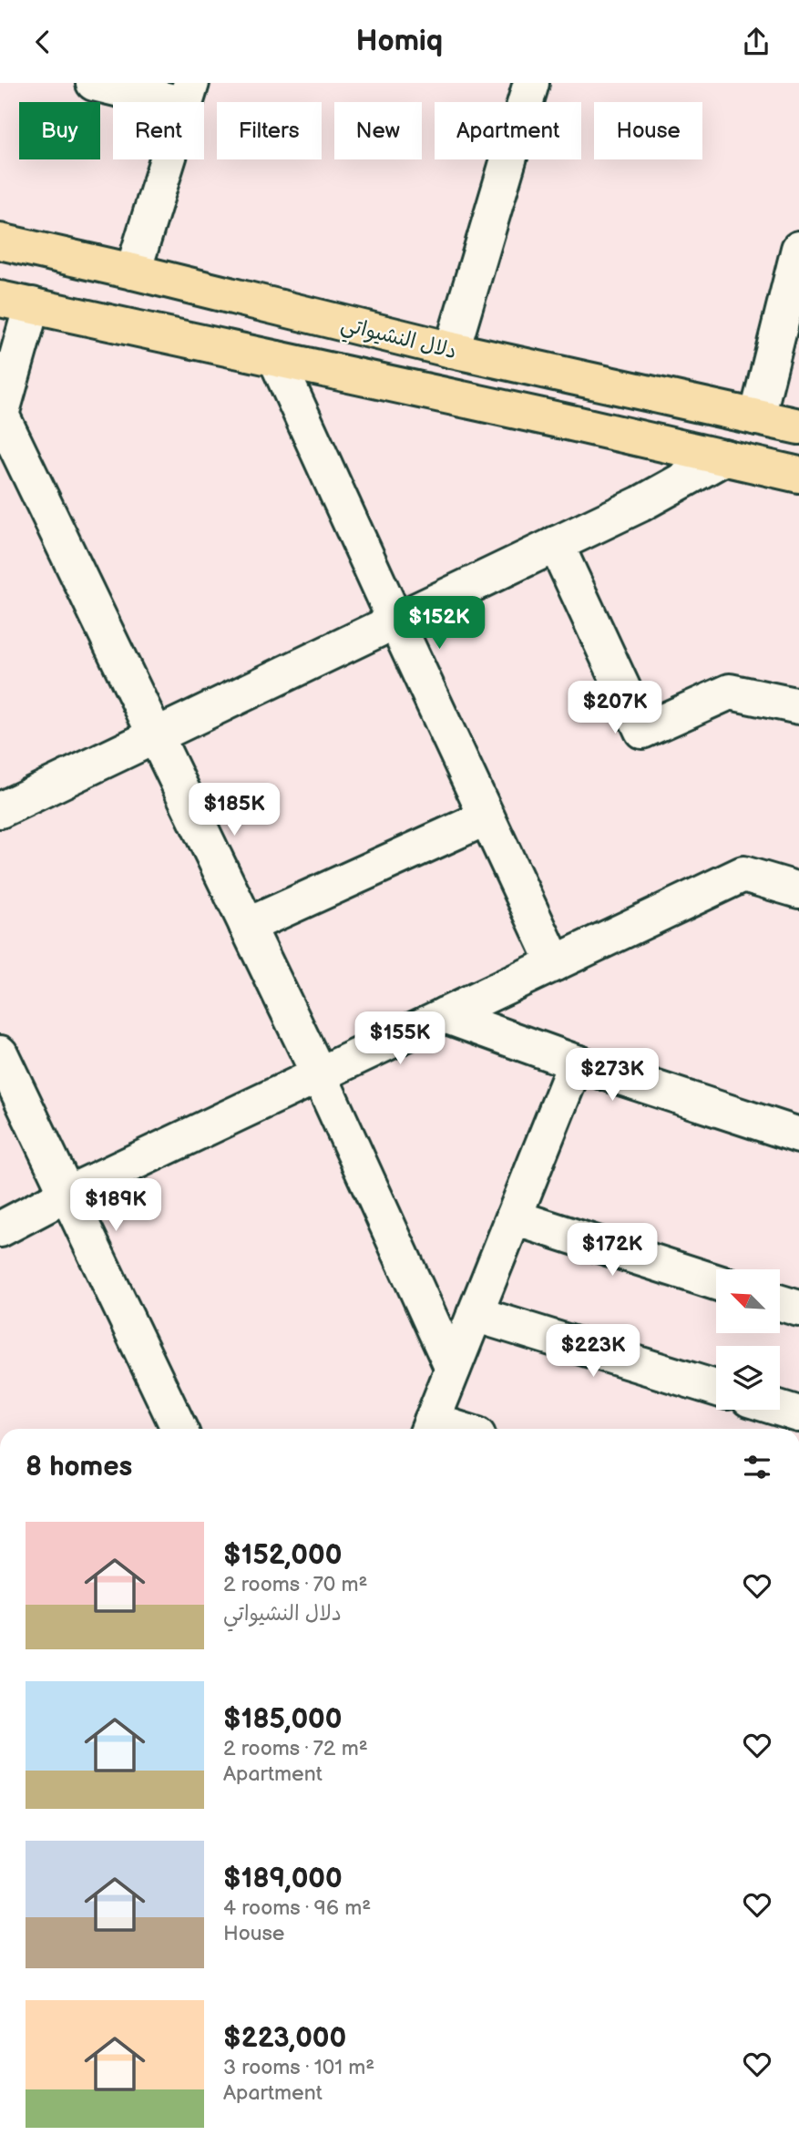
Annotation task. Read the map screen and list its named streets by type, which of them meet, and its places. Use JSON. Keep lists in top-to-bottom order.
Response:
{
  "streets": {
    "main road": ["دلال النشيواتي"]
  },
  "north": "top left",
  "page": {
    "header": "Homiq",
    "chip": [
      "Buy",
      "Rent",
      "Filters",
      "New",
      "Apartment",
      "House"
    ],
    "price": [
      "$152K",
      "$207K",
      "$185K",
      "$155K",
      "$273K",
      "$189K",
      "$172K",
      "$223K"
    ],
    "heading": "8 homes",
    "list": [
      {
        "name": "$152,000",
        "note": "2 rooms · 70 m² · دلال النشيواتي"
      },
      {
        "name": "$185,000",
        "note": "2 rooms · 72 m² · Apartment"
      },
      {
        "name": "$189,000",
        "note": "4 rooms · 96 m² · House"
      },
      {
        "name": "$223,000",
        "note": "3 rooms · 101 m² · Apartment"
      }
    ]
  }
}
